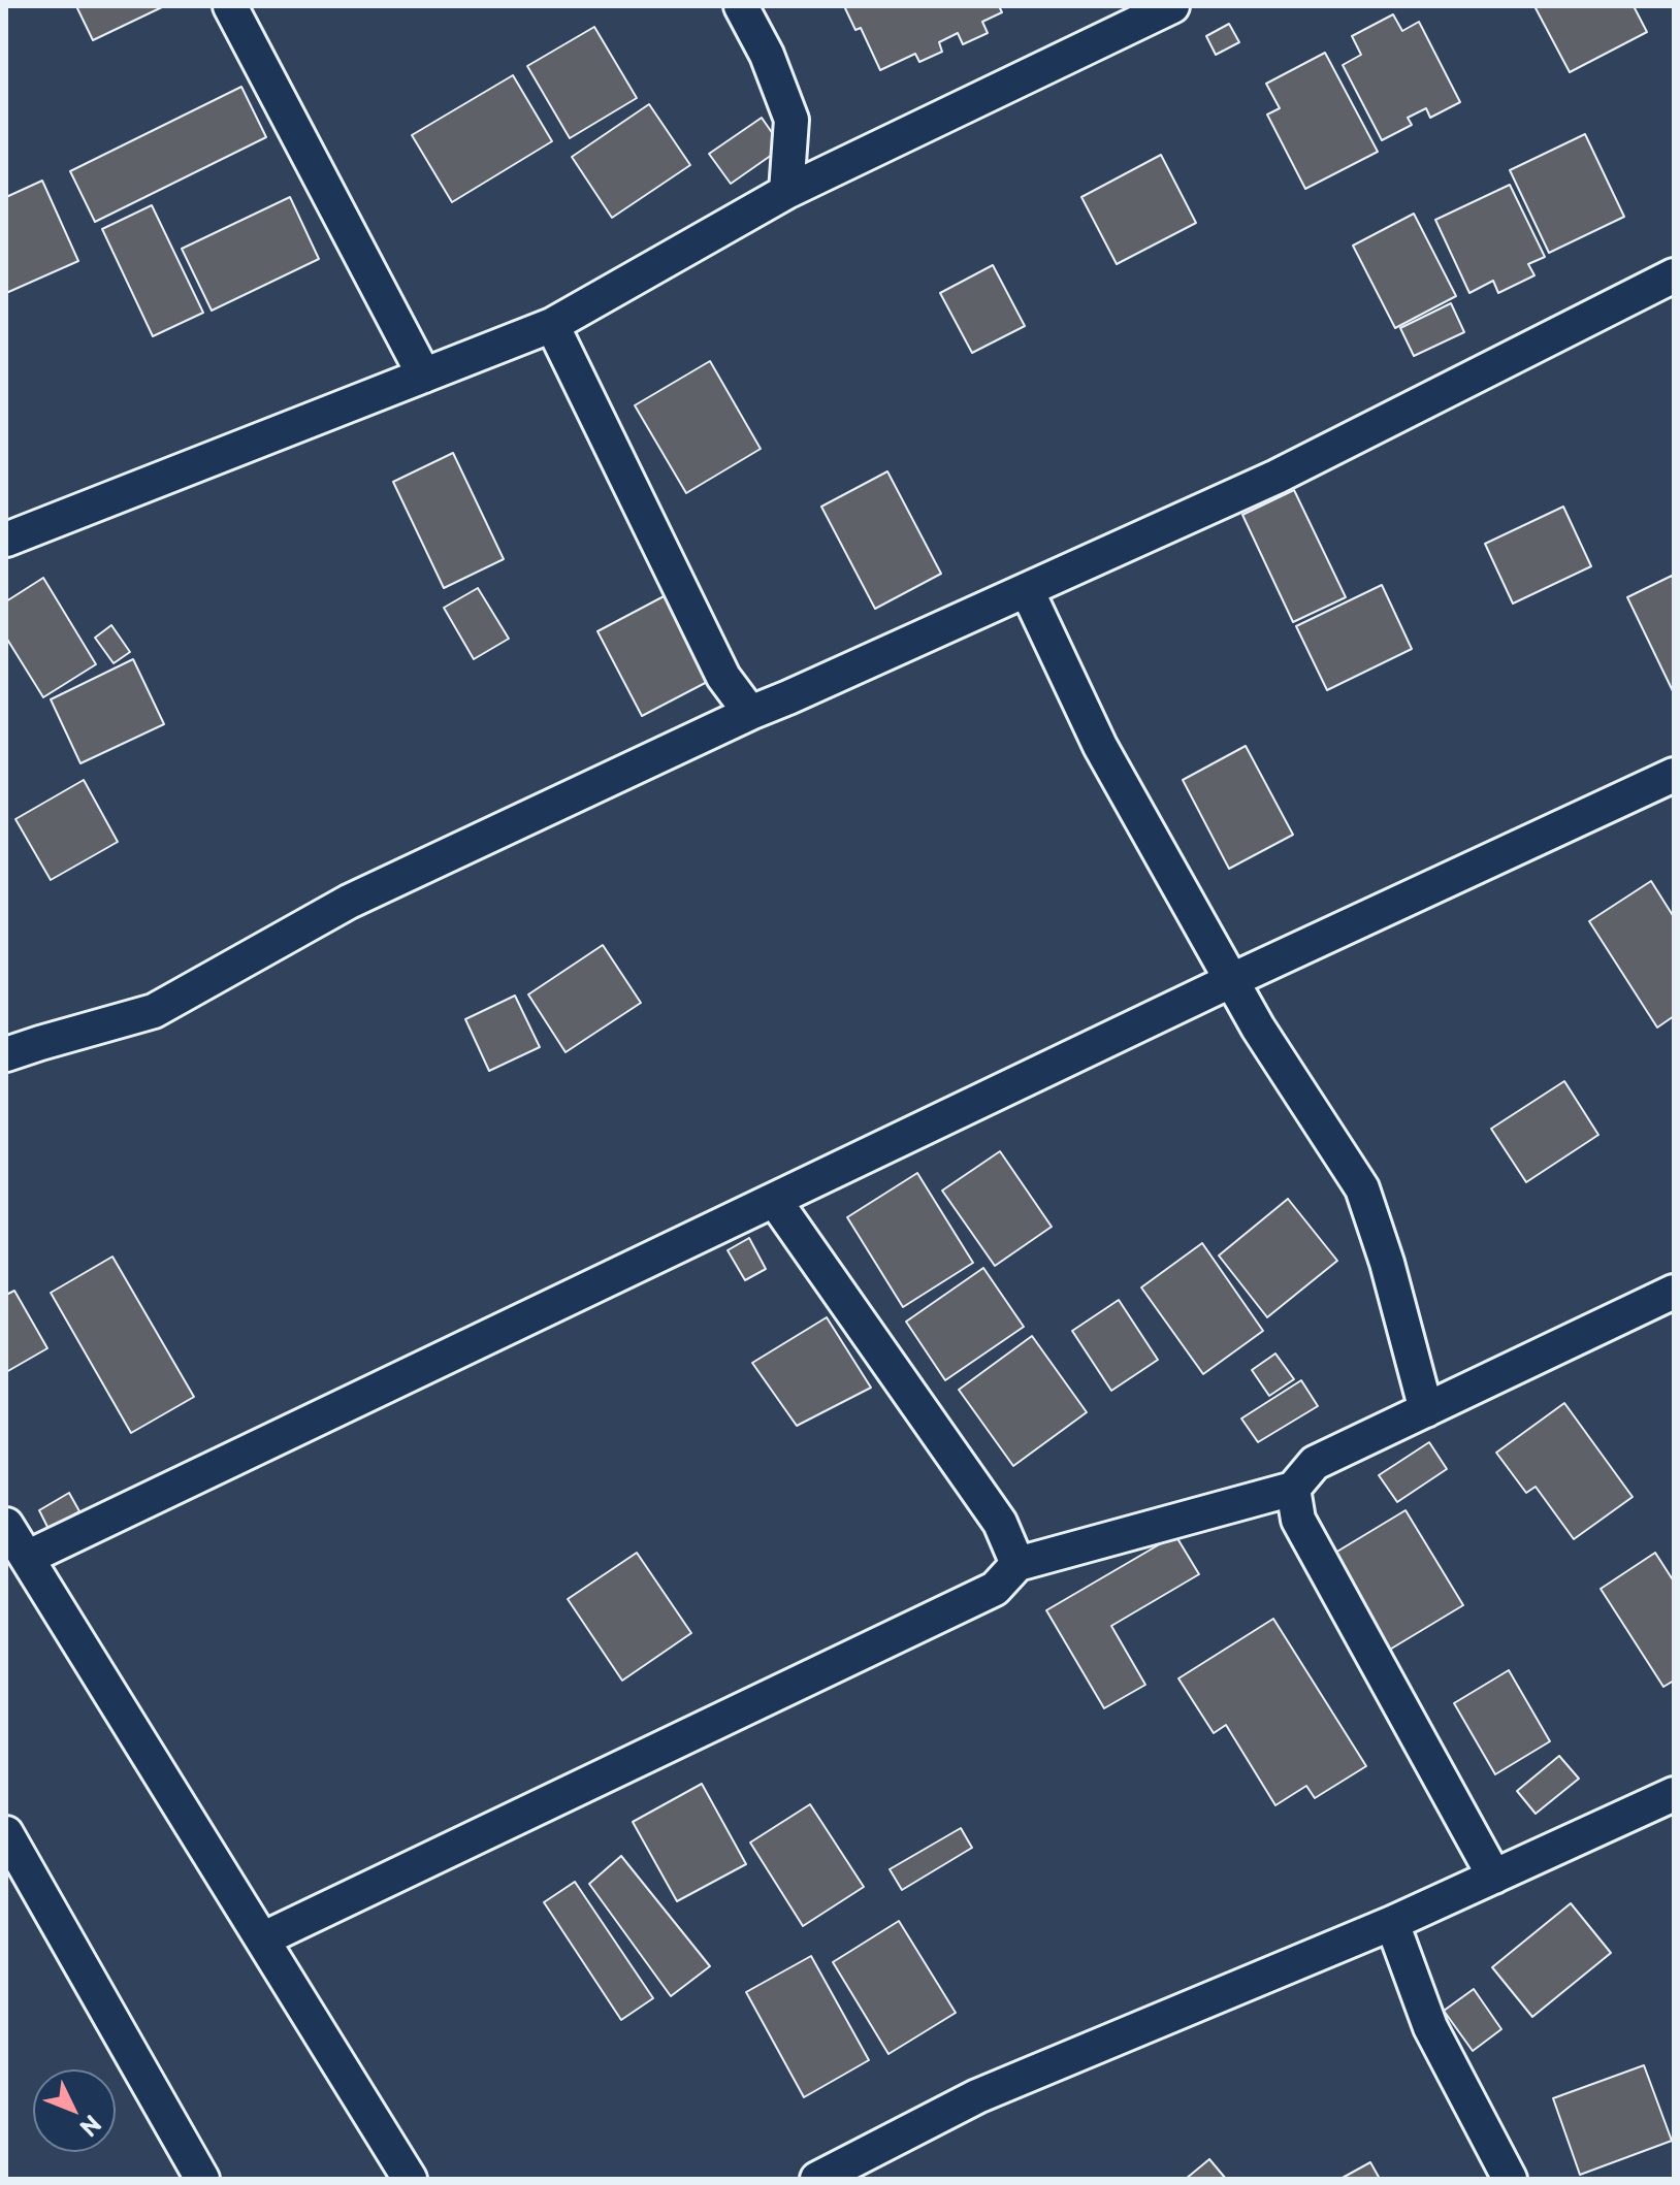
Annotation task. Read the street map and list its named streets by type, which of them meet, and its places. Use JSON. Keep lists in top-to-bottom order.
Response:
{
  "north": "bottom right"
}
